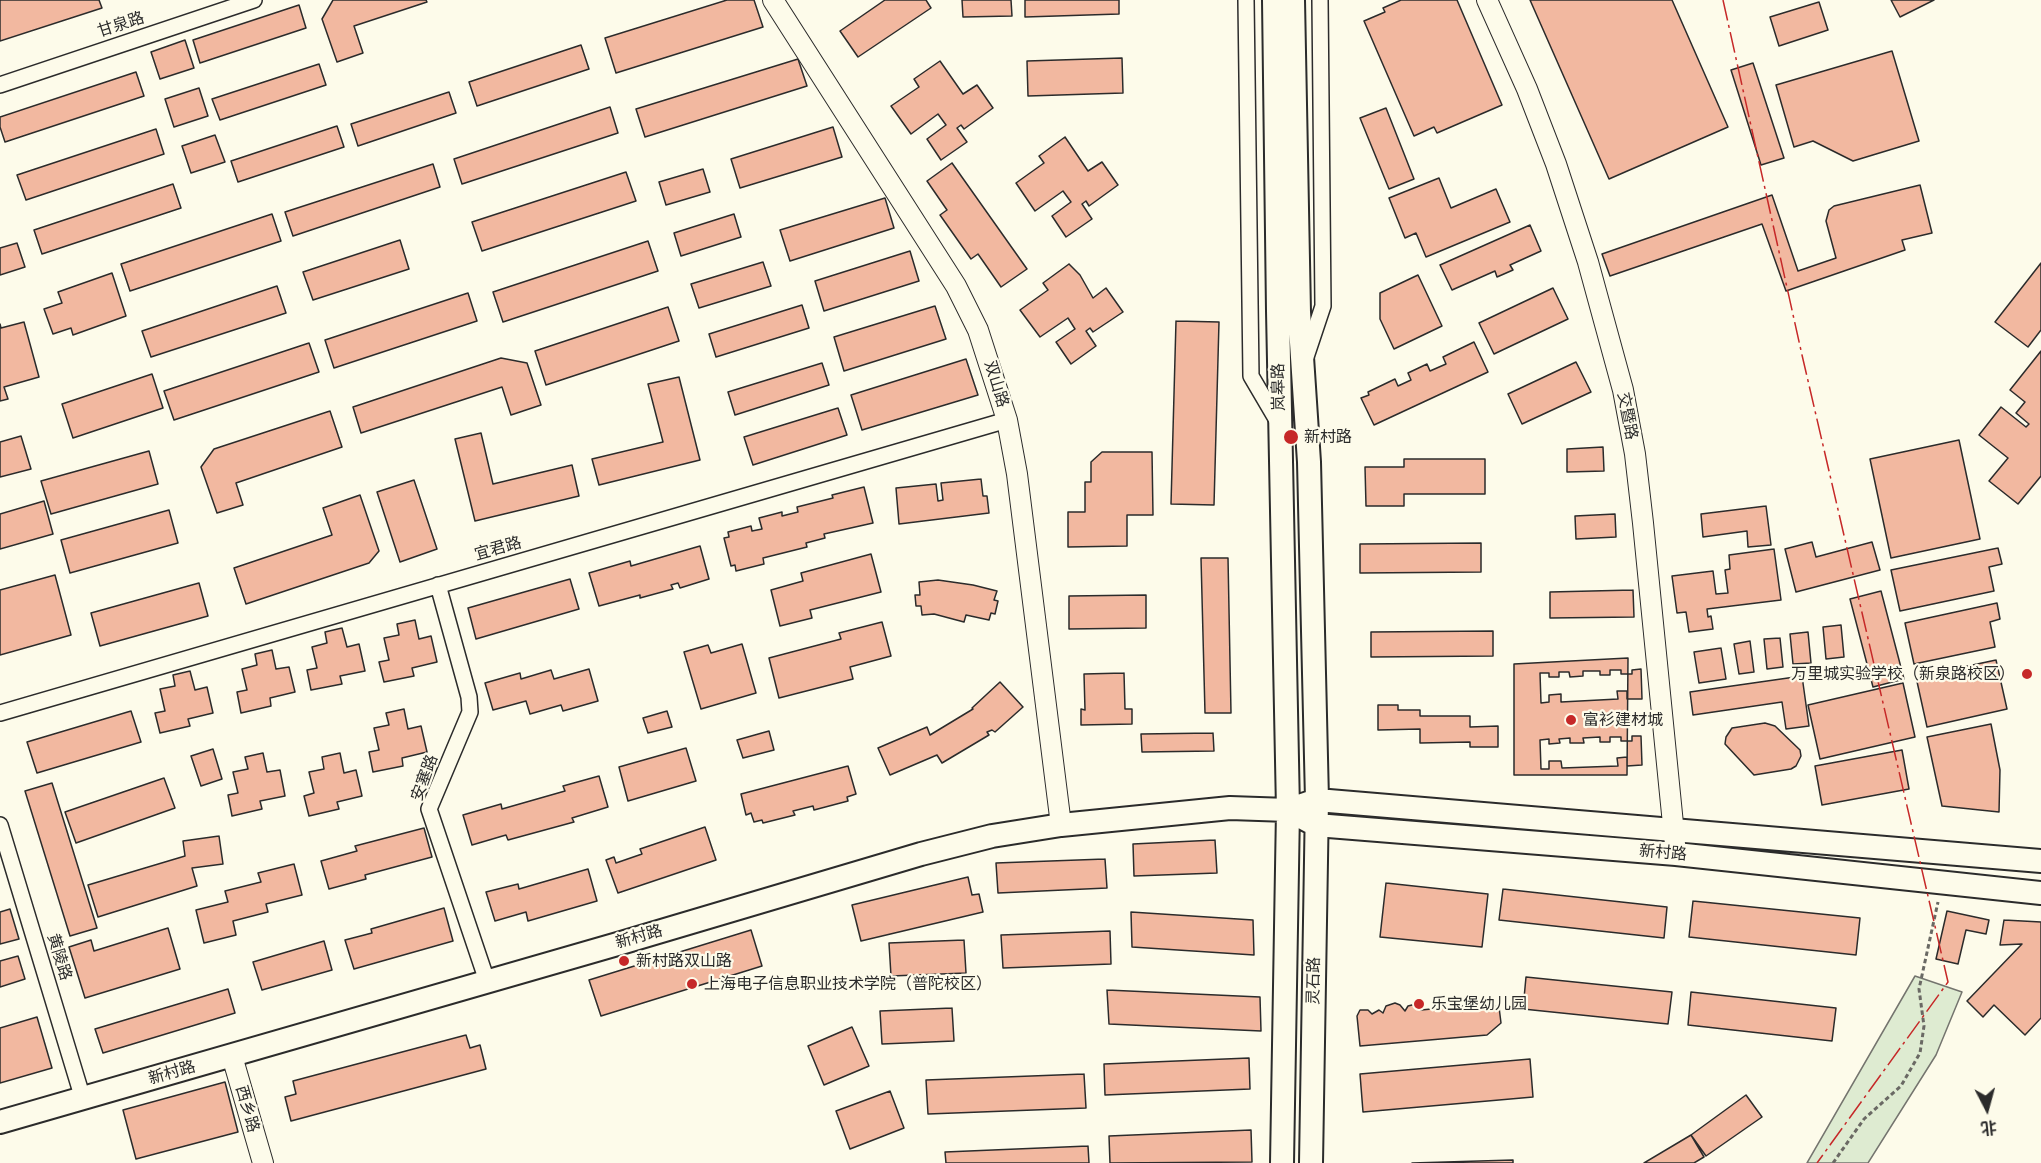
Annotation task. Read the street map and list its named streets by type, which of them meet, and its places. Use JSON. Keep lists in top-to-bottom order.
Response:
{
  "streets": {
    "main road": ["岚皋路", "新村路", "灵石路"],
    "street": [
      "甘泉路",
      "双山路",
      "交暨路",
      "宜君路",
      "安塞路",
      "黄陵路",
      "西乡路"
    ]
  },
  "crossings": [
    ["双山路", "宜君路"],
    ["双山路", "新村路"],
    ["岚皋路", "新村路"],
    ["岚皋路", "灵石路"],
    ["交暨路", "新村路"],
    ["宜君路", "安塞路"],
    ["安塞路", "新村路"],
    ["新村路", "黄陵路"],
    ["新村路", "灵石路"],
    ["新村路", "西乡路"]
  ],
  "places": [
    "新村路",
    "万里城实验学校（新泉路校区）",
    "富衫建材城",
    "新村路双山路",
    "上海电子信息职业技术学院（普陀校区）",
    "乐宝堡幼儿园"
  ],
  "north": "bottom"
}
